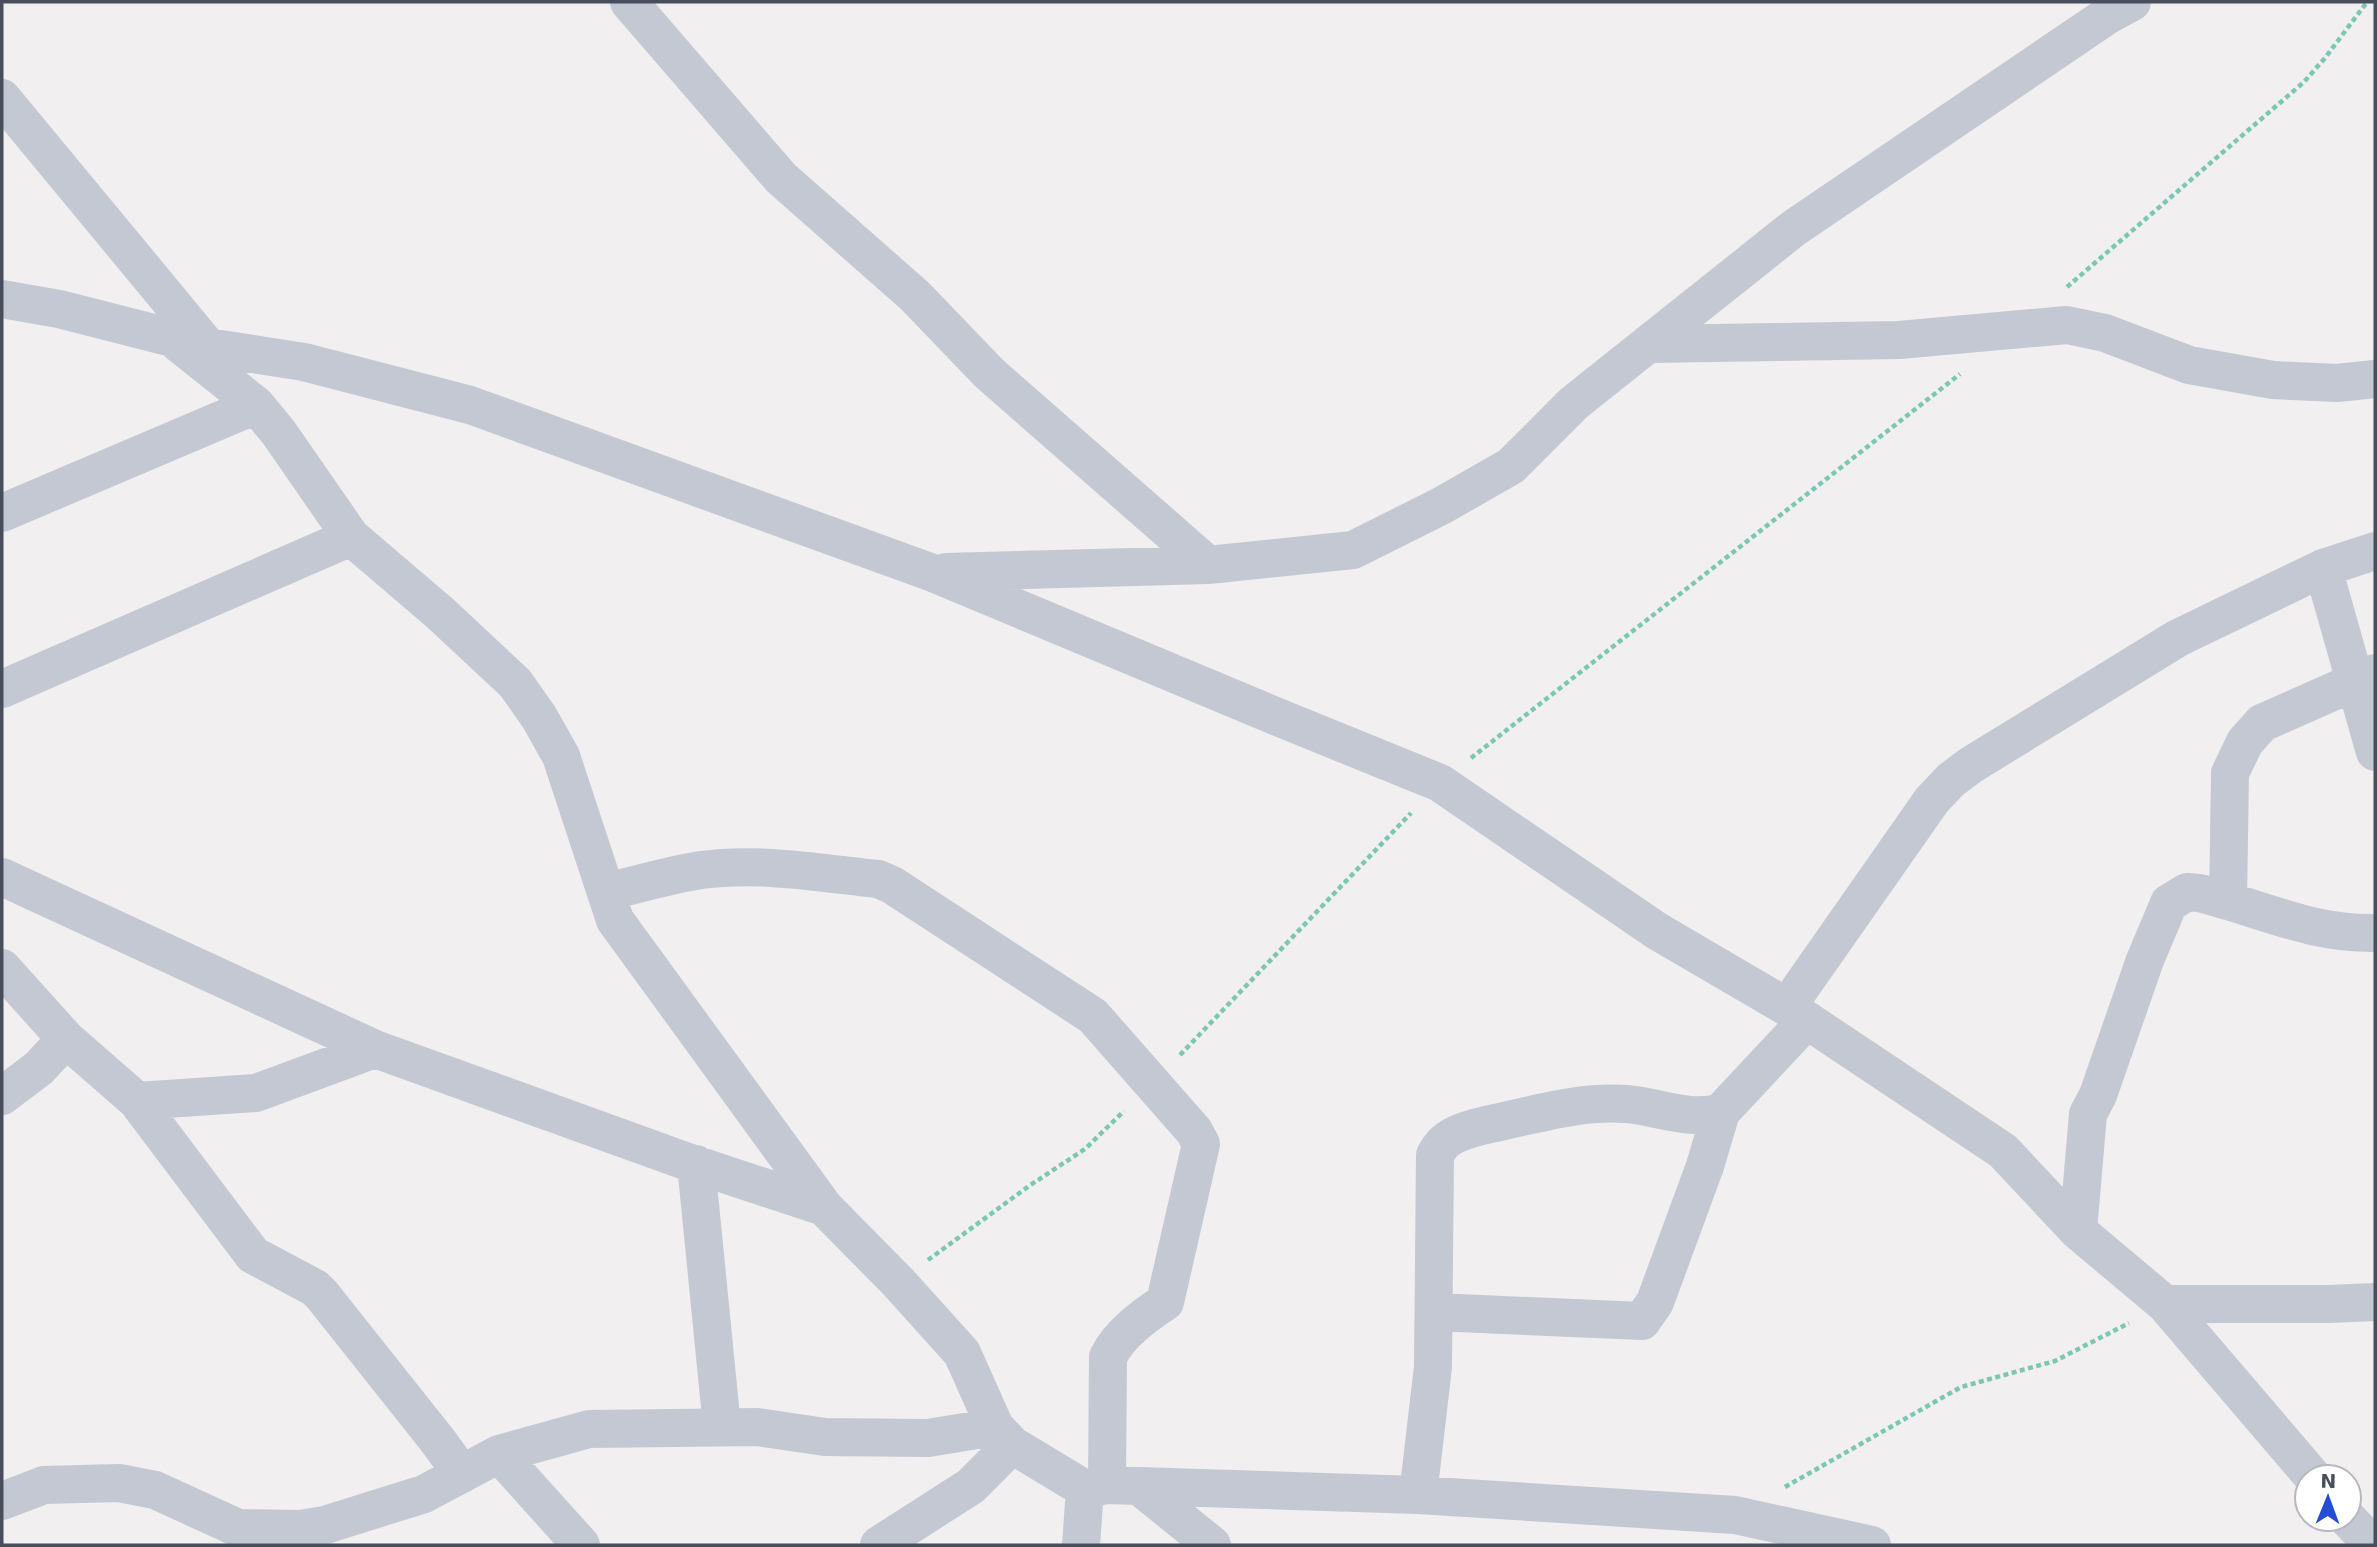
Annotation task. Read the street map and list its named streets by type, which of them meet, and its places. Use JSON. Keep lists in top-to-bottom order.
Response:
{
  "north": "top"
}
